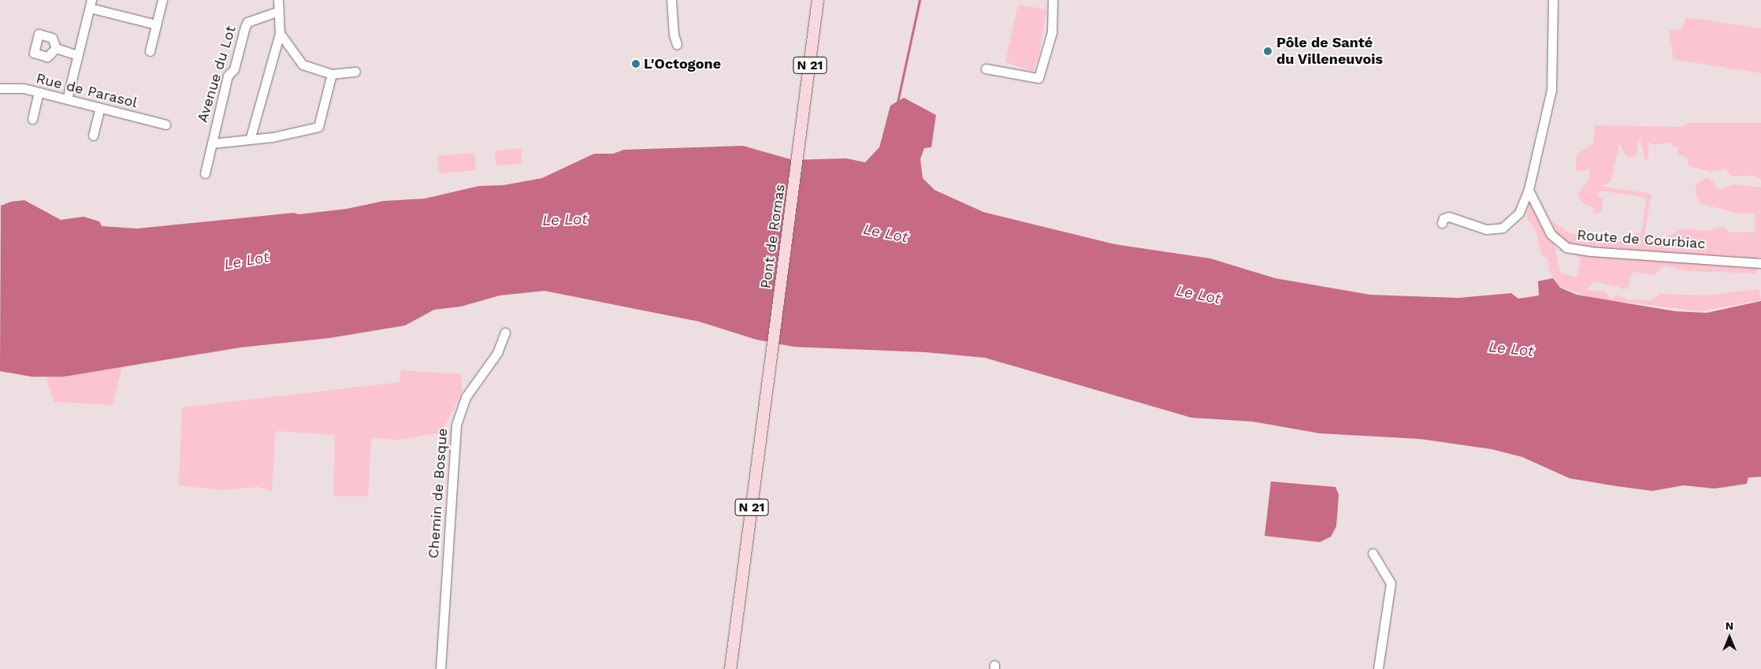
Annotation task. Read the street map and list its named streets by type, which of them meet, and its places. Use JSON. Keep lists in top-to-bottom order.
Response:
{
  "streets": {
    "main road": ["N 21", "Pont de Romas"],
    "street": [
      "Avenue du Lot",
      "Rue de Parasol",
      "Route de Courbiac",
      "Chemin de Bosque"
    ]
  },
  "water": ["Le Lot"],
  "places": ["Pôle de Santé du Villeneuvois", "L'Octogone"],
  "north": "top"
}
